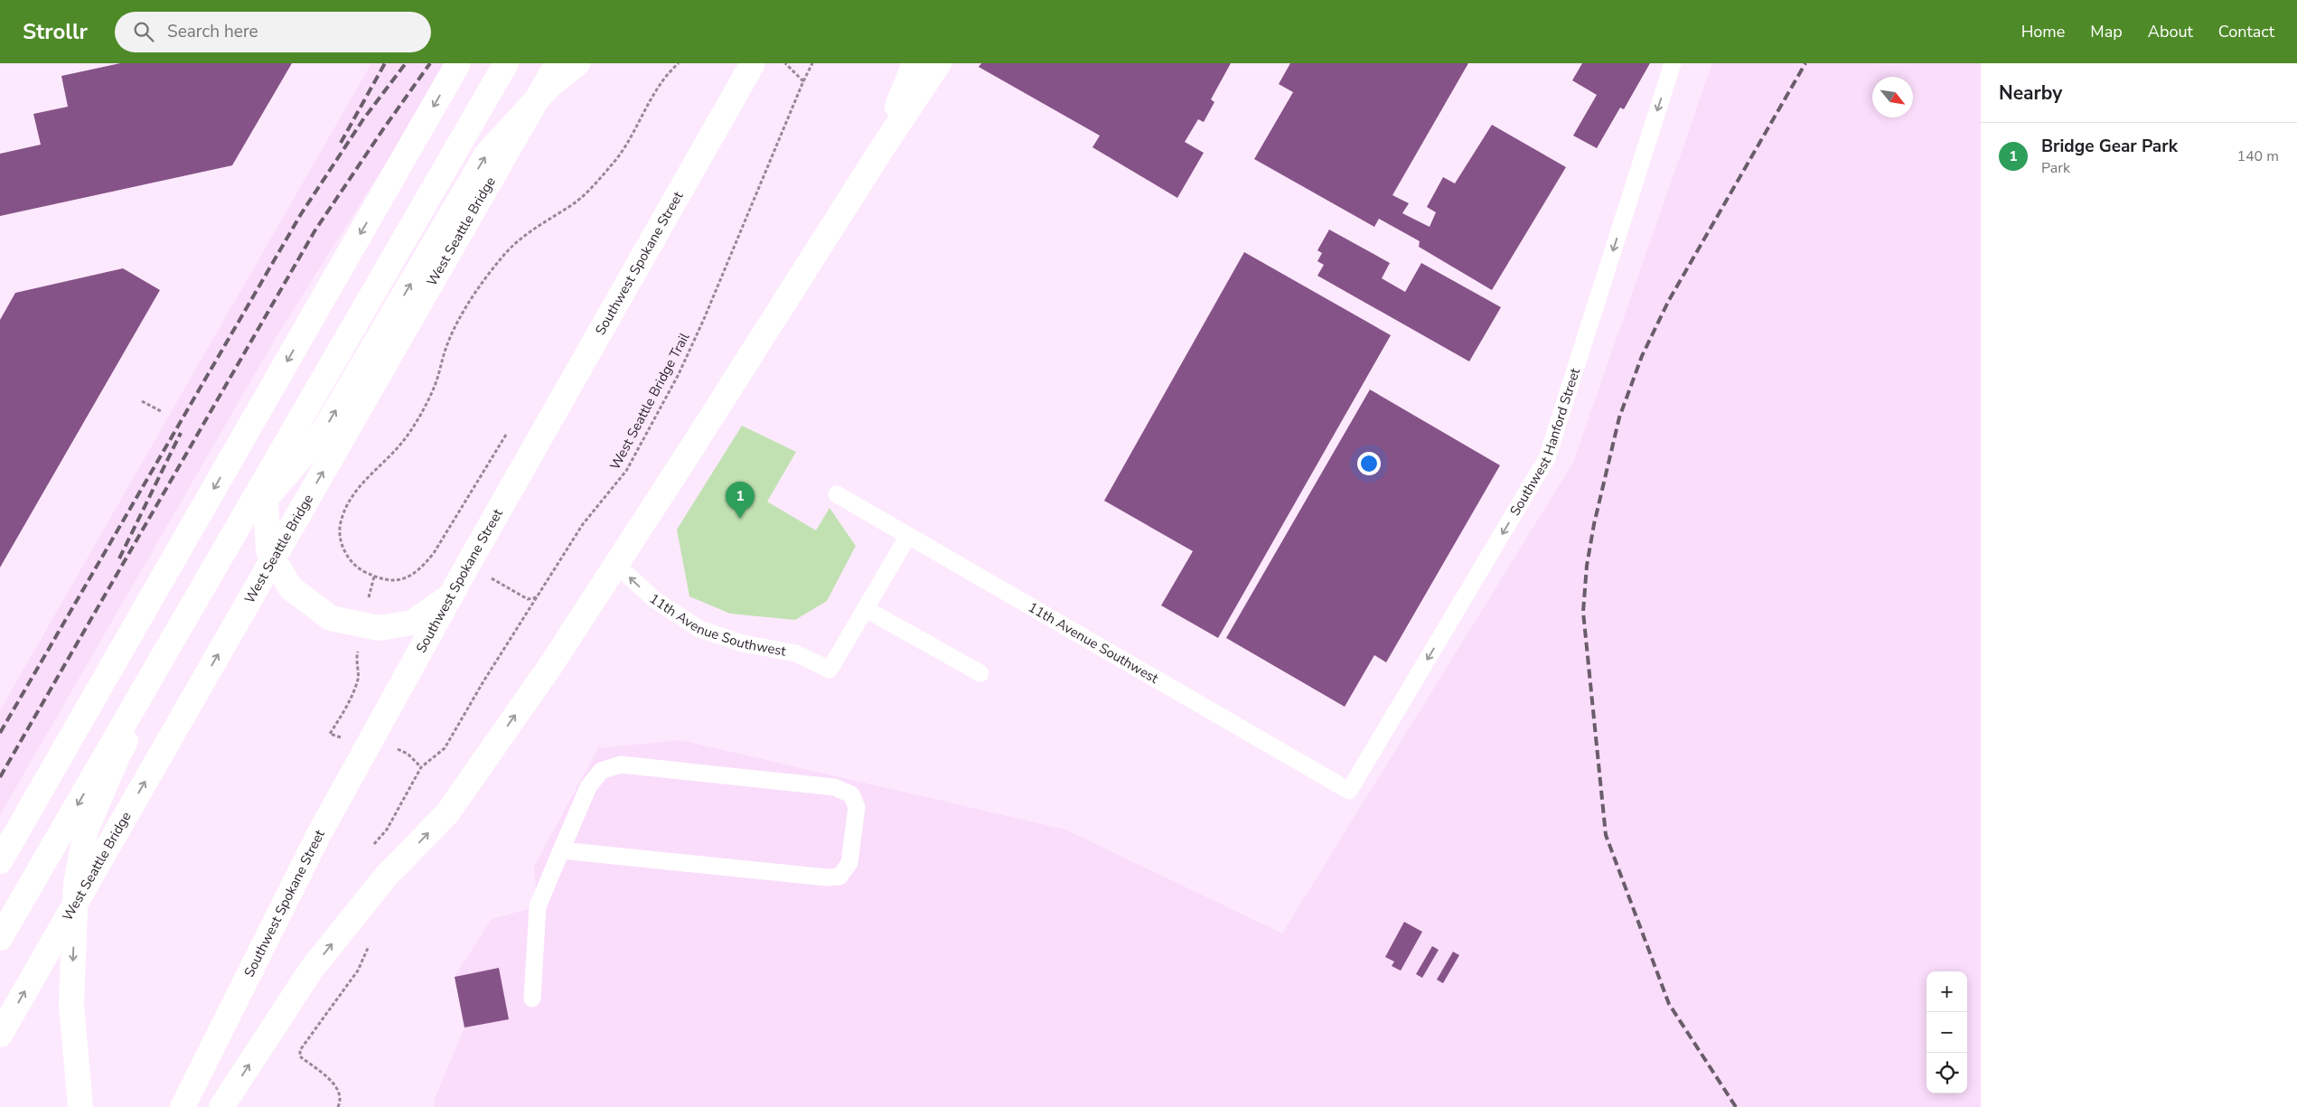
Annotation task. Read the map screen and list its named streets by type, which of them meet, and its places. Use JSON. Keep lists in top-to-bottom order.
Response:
{
  "streets": {
    "main road": ["West Seattle Bridge", "Southwest Spokane Street"],
    "lane": ["Southwest Hanford Street", "11th Avenue Southwest"],
    "path": ["West Seattle Bridge Trail"]
  },
  "crossings": [
    ["Southwest Hanford Street", "11th Avenue Southwest"]
  ],
  "one_way": ["Southwest Hanford Street"],
  "north": "bottom right",
  "page": {
    "header": "Strollr",
    "search": "Search here",
    "nav": [
      "Home",
      "Map",
      "About",
      "Contact"
    ],
    "heading": "Nearby",
    "list": [
      {
        "mark": "1",
        "name": "Bridge Gear Park",
        "note": "Park",
        "value": "140 m"
      }
    ],
    "pins": "1",
    "map_buttons": ["+", "−"]
  }
}
